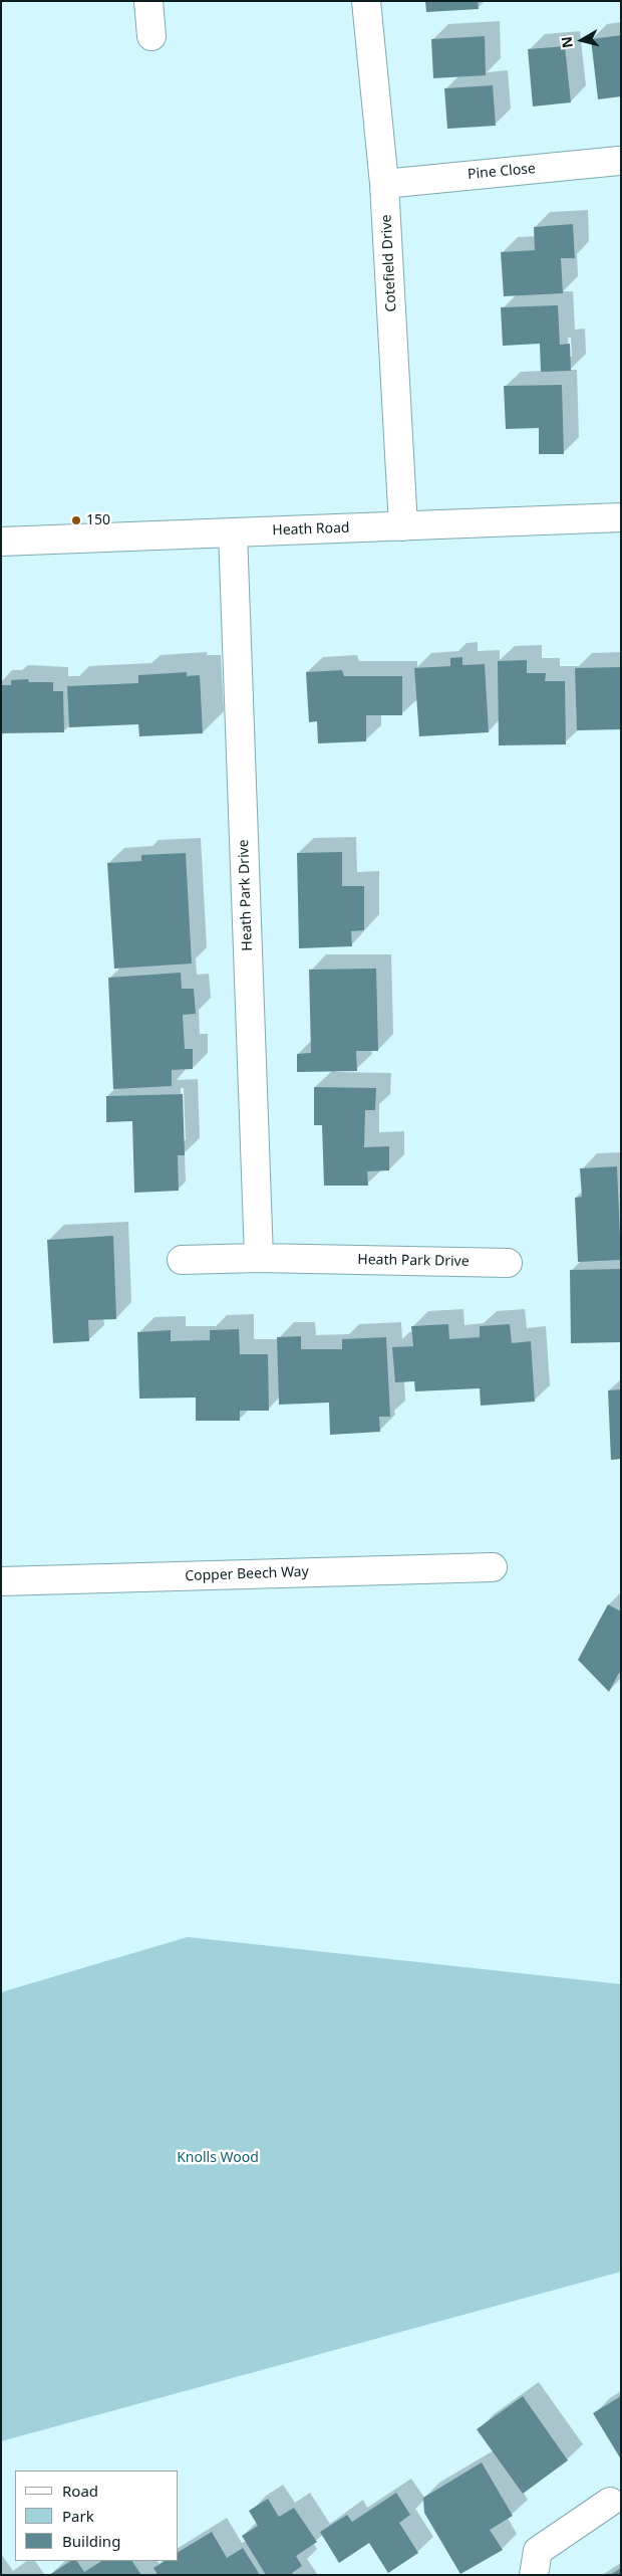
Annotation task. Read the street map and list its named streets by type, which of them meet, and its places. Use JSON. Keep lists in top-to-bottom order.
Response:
{
  "streets": {
    "street": [
      "Pine Close",
      "Cotefield Drive",
      "Heath Road",
      "Heath Park Drive",
      "Copper Beech Way"
    ]
  },
  "crossings": [
    ["Pine Close", "Cotefield Drive"],
    ["Cotefield Drive", "Heath Road"],
    ["Heath Road", "Heath Park Drive"]
  ],
  "parks": ["Knolls Wood"],
  "places": ["150"],
  "legend": ["Road", "Park", "Building"],
  "north": "left"
}
